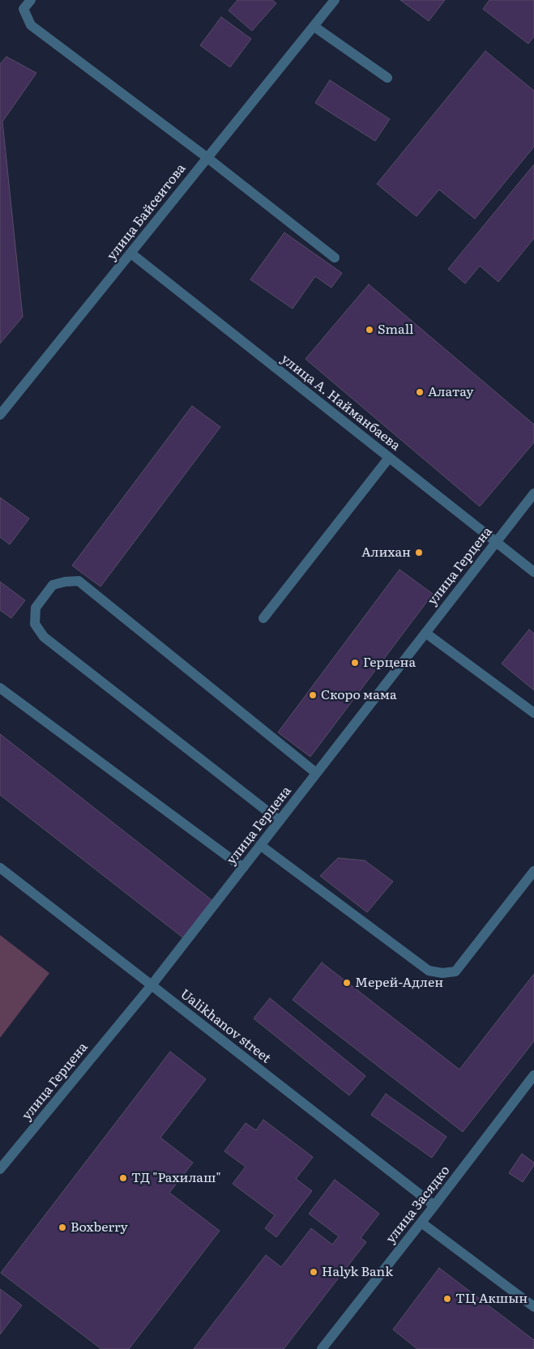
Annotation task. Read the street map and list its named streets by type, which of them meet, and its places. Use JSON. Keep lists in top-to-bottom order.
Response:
{
  "streets": {
    "street": [
      "улица Байсеитова",
      "улица А. Найманбаева",
      "улица Герцена",
      "Ualikhanov street",
      "улица Засядко"
    ]
  },
  "crossings": [
    ["улица Байсеитова", "улица А. Найманбаева"],
    ["улица А. Найманбаева", "улица Герцена"],
    ["улица Герцена", "Ualikhanov street"],
    ["Ualikhanov street", "улица Засядко"]
  ],
  "places": [
    "Small",
    "Алатау",
    "Алихан",
    "Герцена",
    "Скоро мама",
    "Мерей-Адлен",
    "ТД \"Рахилаш\"",
    "Boxberry",
    "Halyk Bank",
    "ТЦ Акшын"
  ]
}
